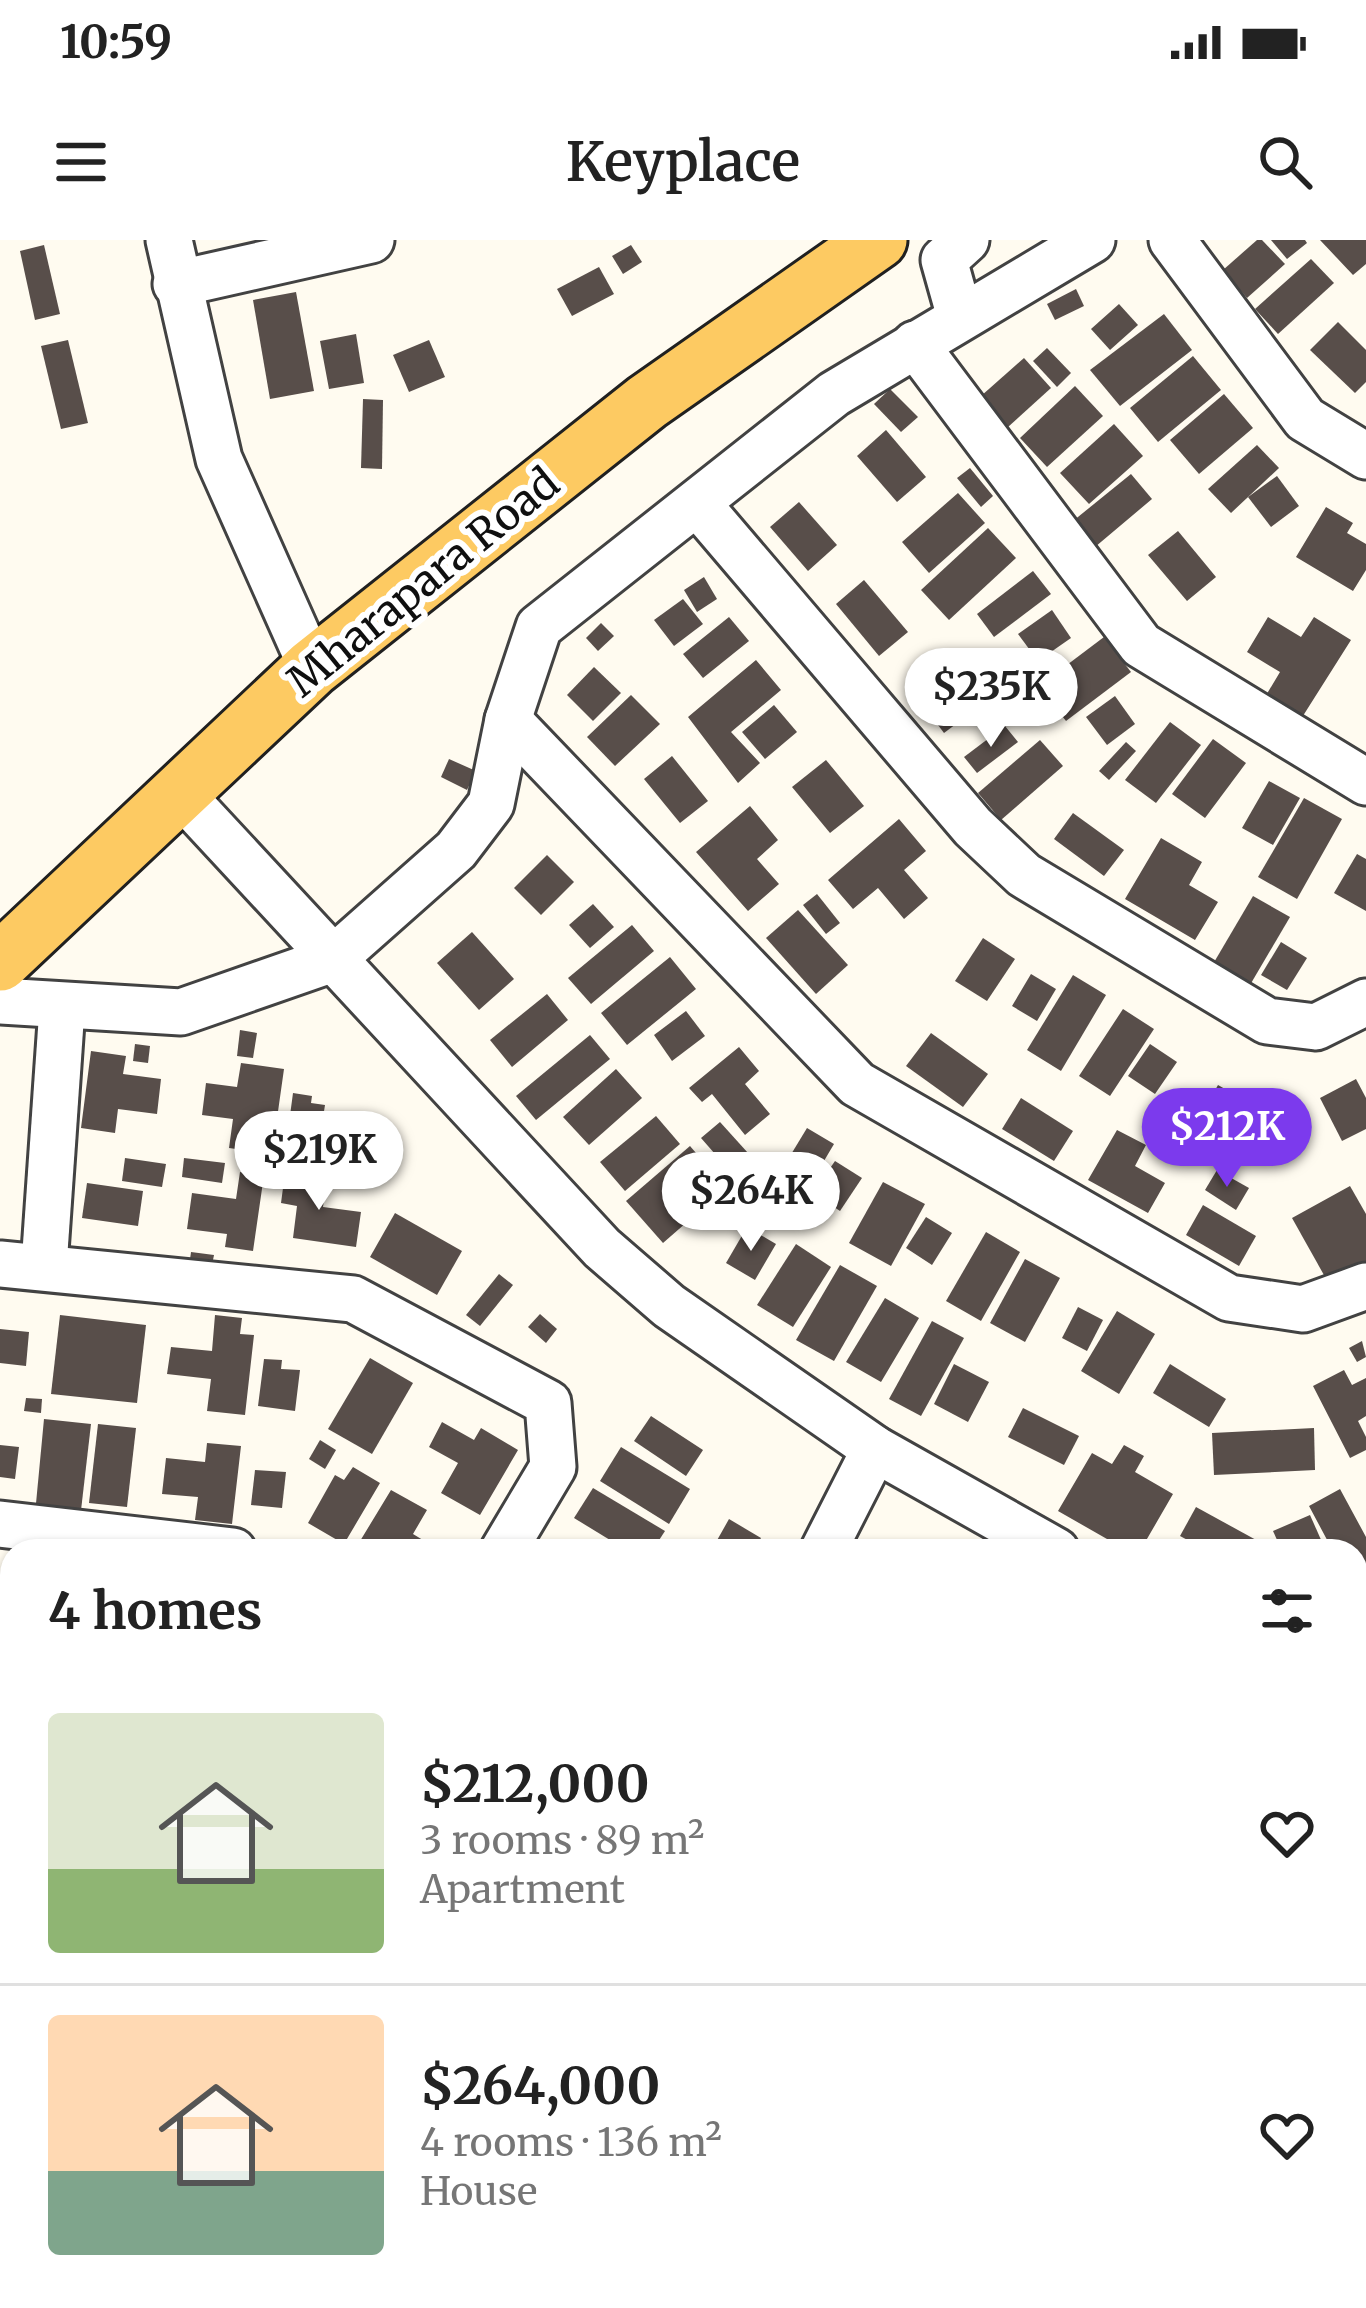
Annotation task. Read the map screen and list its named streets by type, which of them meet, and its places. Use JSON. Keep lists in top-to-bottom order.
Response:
{
  "streets": {
    "main road": ["Mharapara Road"]
  },
  "page": {
    "status": "10:59",
    "header": "Keyplace",
    "price": [
      "$235K",
      "$212K",
      "$219K",
      "$264K"
    ],
    "heading": "4 homes",
    "list": [
      {
        "name": "$212,000",
        "note": "3 rooms · 89 m² · Apartment"
      },
      {
        "name": "$264,000",
        "note": "4 rooms · 136 m² · House"
      }
    ]
  }
}
